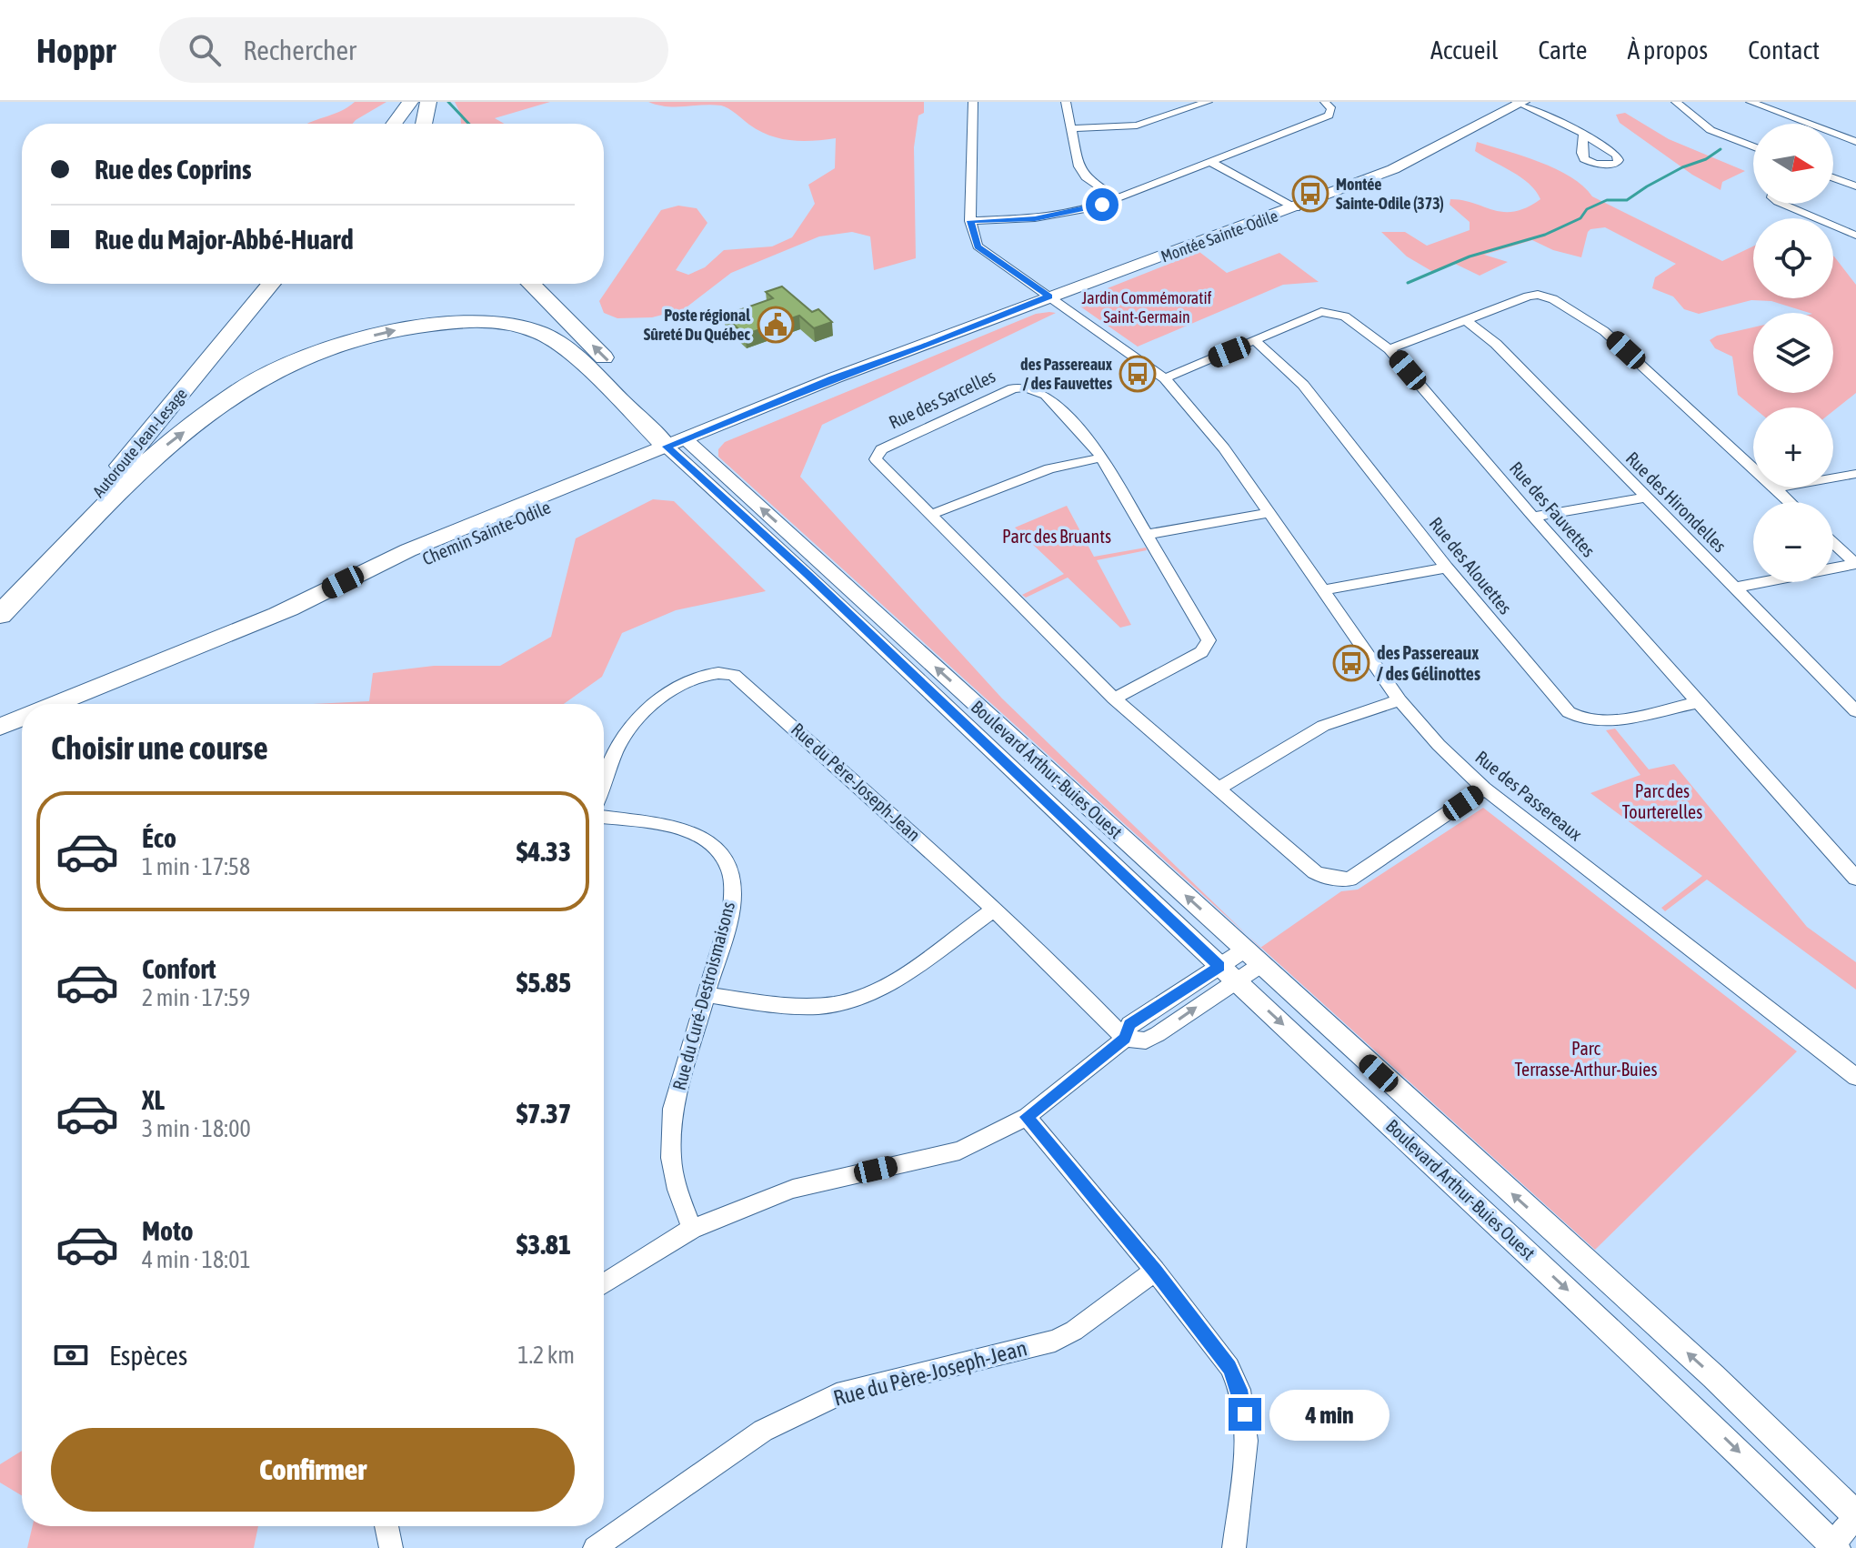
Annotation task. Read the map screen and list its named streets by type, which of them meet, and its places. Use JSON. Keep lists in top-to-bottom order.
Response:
{
  "streets": {
    "highway": ["Autoroute Jean-Lesage"],
    "main road": ["Montée Sainte-Odile", "Chemin Sainte-Odile"],
    "street": [
      "Rue des Sarcelles",
      "Rue des Hirondelles",
      "Rue des Fauvettes",
      "Rue des Alouettes",
      "Boulevard Arthur-Buies Ouest",
      "Rue du Père-Joseph-Jean",
      "Rue des Passereaux",
      "Rue du Curé-Destroismaisons"
    ]
  },
  "crossings": [
    ["Montée Sainte-Odile", "Chemin Sainte-Odile"],
    ["Montée Sainte-Odile", "Boulevard Arthur-Buies Ouest"],
    ["Montée Sainte-Odile", "Rue des Passereaux"],
    ["Rue des Sarcelles", "Rue des Passereaux"],
    ["Rue des Fauvettes", "Rue des Alouettes"],
    ["Rue des Fauvettes", "Rue des Passereaux"],
    ["Chemin Sainte-Odile", "Boulevard Arthur-Buies Ouest"]
  ],
  "parks": [
    "Jardin Commémoratif Saint-Germain",
    "Parc des Bruants",
    "Parc des Tourterelles",
    "Parc Terrasse-Arthur-Buies"
  ],
  "places": {
    "bus stop": ["Montée Sainte-Odile (373)", "des Passereaux / des Fauvettes", "des Passereaux / des Gélinottes"],
    "public building": ["Poste régional Sûreté Du Québec"]
  },
  "north": "right",
  "page": {
    "header": "Hoppr",
    "search": "Rechercher",
    "nav": [
      "Accueil",
      "Carte",
      "À propos",
      "Contact"
    ],
    "map_buttons": ["+", "−"],
    "banner": ["Rue des Coprins", "Rue du Major-Abbé-Huard"],
    "heading": "Choisir une course",
    "list": [
      {
        "name": "Éco",
        "note": "1 min · 17:58",
        "value": "$4.33"
      },
      {
        "name": "Confort",
        "note": "2 min · 17:59",
        "value": "$5.85"
      },
      {
        "name": "XL",
        "note": "3 min · 18:00",
        "value": "$7.37"
      },
      {
        "name": "Moto",
        "note": "4 min · 18:01",
        "value": "$3.81"
      }
    ],
    "pay": ["Espèces", "1.2 km"],
    "bubble": "4 min",
    "buttons": "Confirmer"
  }
}
